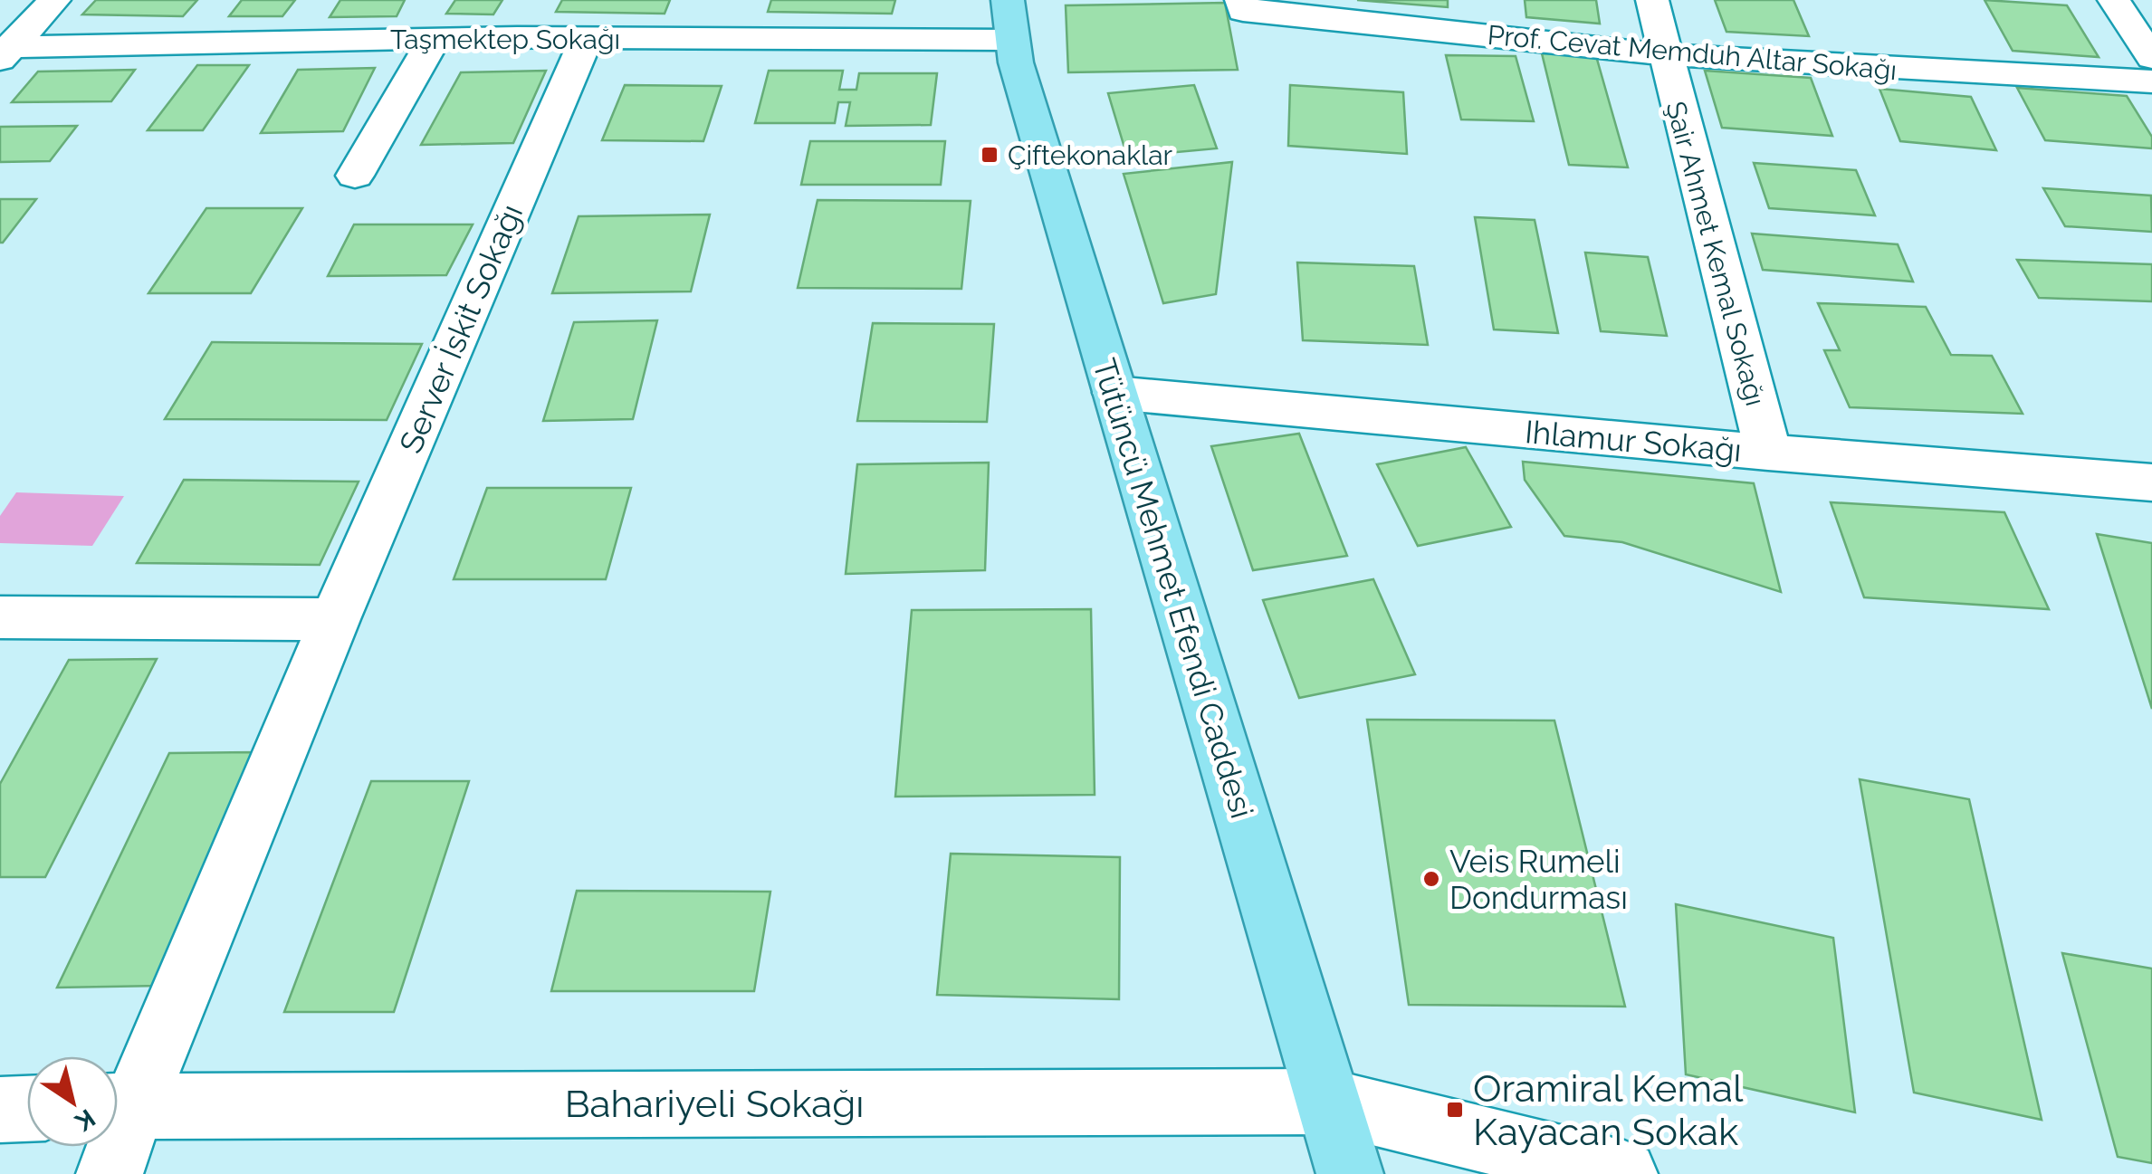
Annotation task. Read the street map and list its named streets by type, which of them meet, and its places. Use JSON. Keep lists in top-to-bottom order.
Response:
{
  "streets": {
    "main road": ["Tütüncü Mehmet Efendi Caddesi"],
    "street": [
      "Taşmektep Sokağı",
      "Prof. Cevat Memduh Altar Sokağı",
      "Şair Ahmet Kemal Sokağı",
      "Server İskit Sokağı",
      "Ihlamur Sokağı",
      "Bahariyeli Sokağı"
    ]
  },
  "crossings": [
    ["Taşmektep Sokağı", "Server İskit Sokağı"],
    ["Taşmektep Sokağı", "Tütüncü Mehmet Efendi Caddesi"],
    ["Prof. Cevat Memduh Altar Sokağı", "Şair Ahmet Kemal Sokağı"],
    ["Şair Ahmet Kemal Sokağı", "Ihlamur Sokağı"],
    ["Ihlamur Sokağı", "Tütüncü Mehmet Efendi Caddesi"],
    ["Tütüncü Mehmet Efendi Caddesi", "Bahariyeli Sokağı"]
  ],
  "places": {
    "transit": ["Çiftekonaklar", "Oramiral Kemal Kayacan Sokak"],
    "other": ["Veis Rumeli Dondurması"]
  },
  "north": "bottom right"
}
